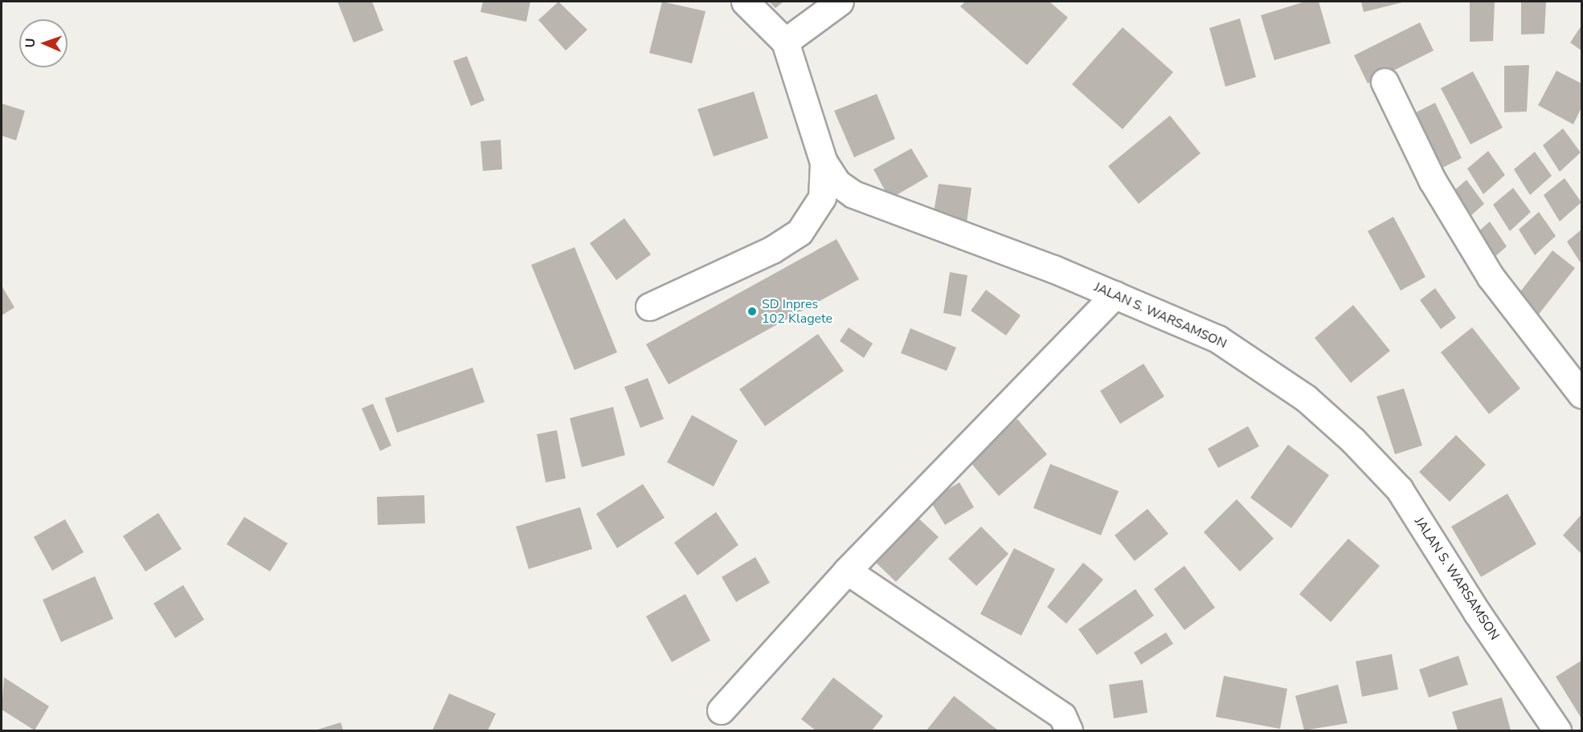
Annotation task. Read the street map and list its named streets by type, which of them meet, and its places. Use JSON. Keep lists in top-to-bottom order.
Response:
{
  "streets": {
    "street": ["JALAN S. WARSAMSON"]
  },
  "places": ["SD Inpres 102 Klagete"],
  "north": "left"
}
